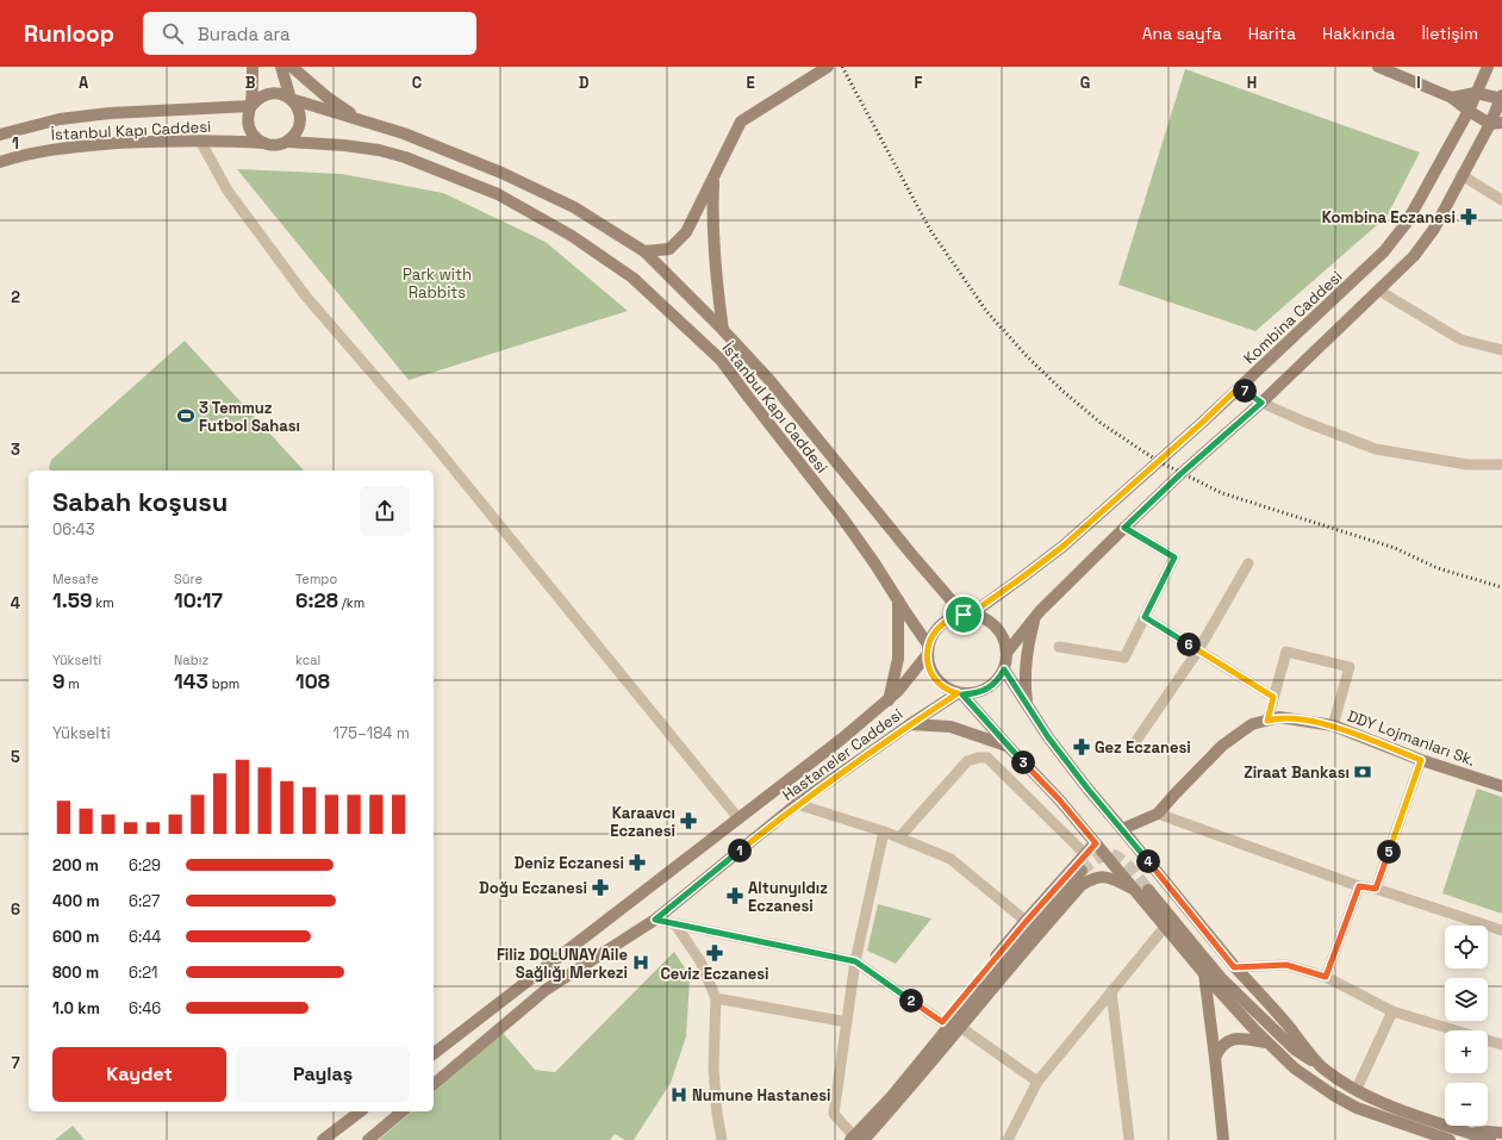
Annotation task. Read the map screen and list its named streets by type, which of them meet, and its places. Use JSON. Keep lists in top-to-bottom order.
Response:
{
  "streets": {
    "main road": [
      "İstanbul Kapı Caddesi",
      "Kombina Caddesi",
      "DDY Lojmanları Sk.",
      "Hastaneler Caddesi"
    ]
  },
  "crossings": [
    ["İstanbul Kapı Caddesi", "Kombina Caddesi"],
    ["İstanbul Kapı Caddesi", "Hastaneler Caddesi"],
    ["Kombina Caddesi", "Hastaneler Caddesi"]
  ],
  "parks": ["Park with Rabbits"],
  "places": {
    "pharmacy": [
      "Kombina Eczanesi",
      "Gez Eczanesi",
      "Karaavcı Eczanesi",
      "Deniz Eczanesi",
      "Doğu Eczanesi",
      "Altunyıldız Eczanesi",
      "Ceviz Eczanesi"
    ],
    "sports": ["3 Temmuz Futbol Sahası"],
    "bank": ["Ziraat Bankası"],
    "hospital": ["Filiz DOLUNAY Aile Sağlığı Merkezi", "Numune Hastanesi"]
  },
  "page": {
    "header": "Runloop",
    "search": "Burada ara",
    "nav": [
      "Ana sayfa",
      "Harita",
      "Hakkında",
      "İletişim"
    ],
    "pins": [
      "7",
      "6",
      "3",
      "1",
      "5",
      "4",
      "2"
    ],
    "heading": ["Sabah koşusu", "06:43"],
    "stats": [
      ["Mesafe", "1.59 km"],
      ["Süre", "10:17"],
      ["Tempo", "6:28 /km"],
      ["Yükselti", "9 m"],
      ["Nabız", "143 bpm"],
      ["kcal", "108"]
    ],
    "chart": ["Yükselti", "175–184 m"],
    "list": [
      {
        "name": "200 m",
        "note": "6:29"
      },
      {
        "name": "400 m",
        "note": "6:27"
      },
      {
        "name": "600 m",
        "note": "6:44"
      },
      {
        "name": "800 m",
        "note": "6:21"
      },
      {
        "name": "1.0 km",
        "note": "6:46"
      }
    ],
    "map_buttons": ["+", "−"],
    "buttons": ["Kaydet", "Paylaş"]
  },
  "grid": {
    "columns": [
      "A",
      "B",
      "C",
      "D",
      "E",
      "F",
      "G",
      "H",
      "I"
    ],
    "rows": [
      "1",
      "2",
      "3",
      "4",
      "5",
      "6",
      "7"
    ]
  }
}
